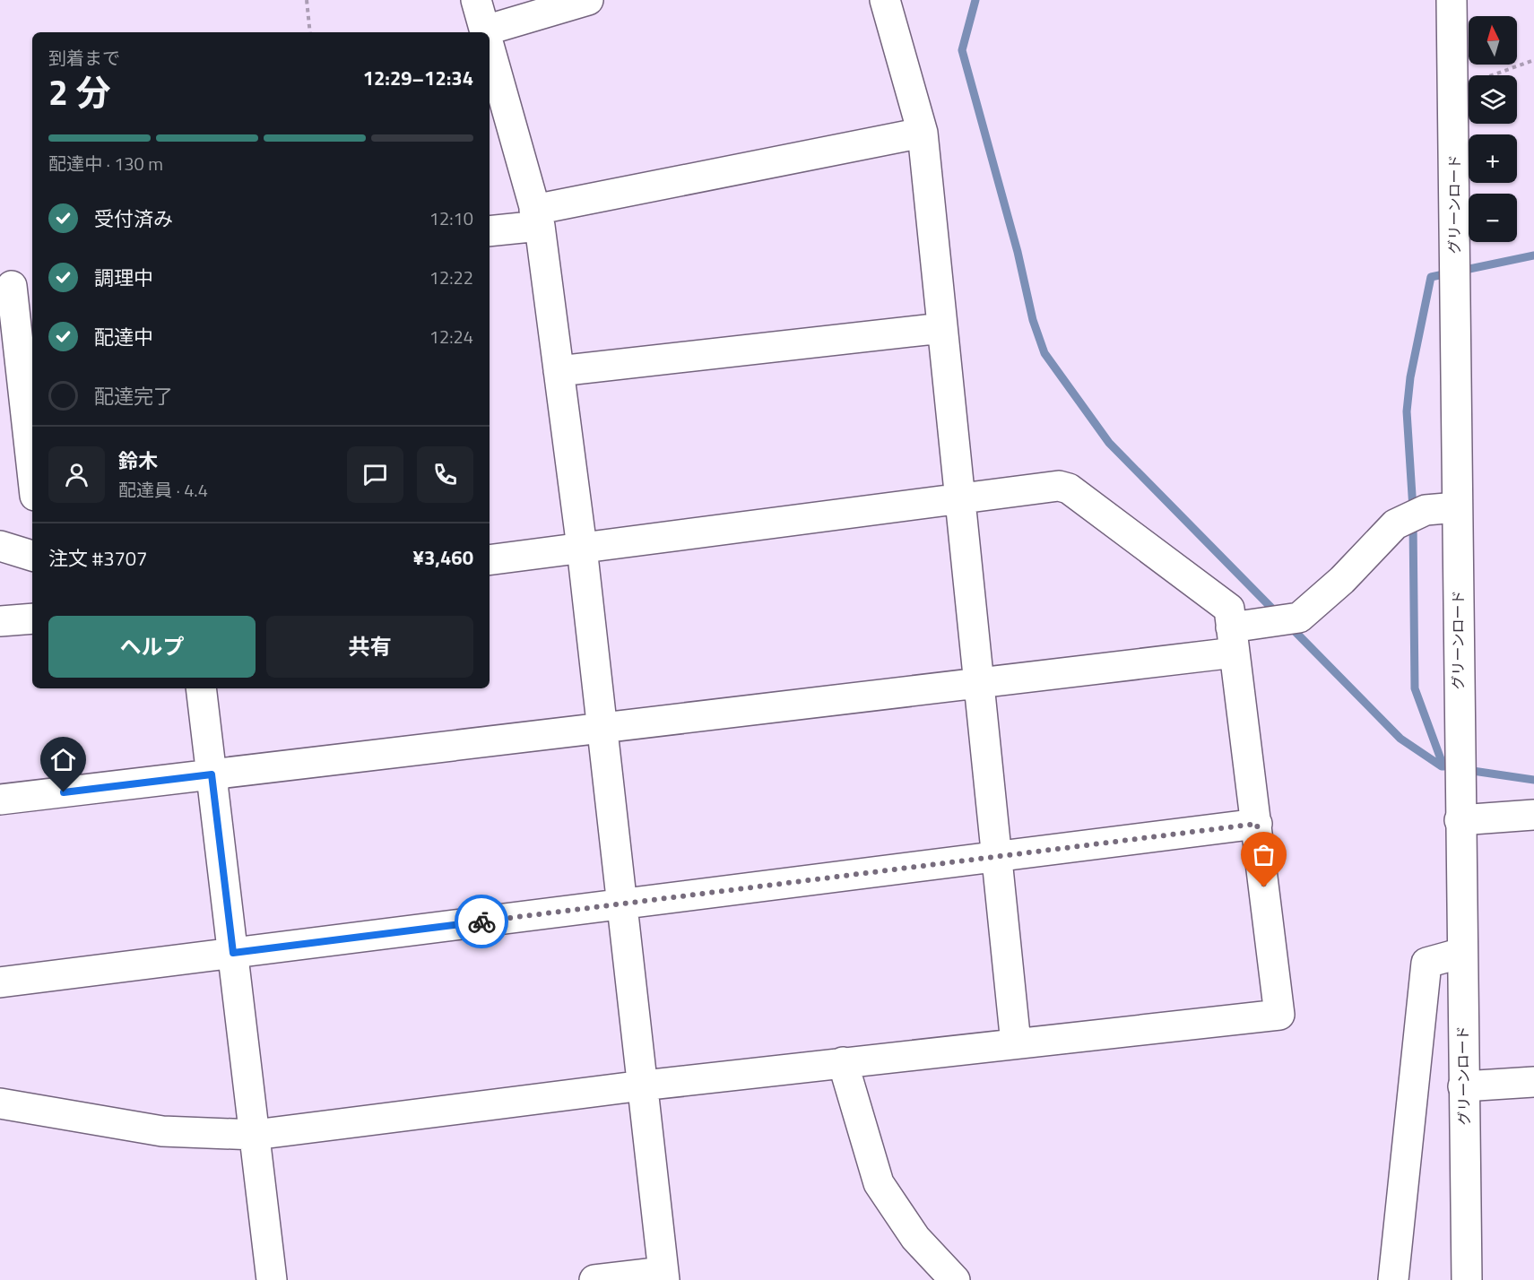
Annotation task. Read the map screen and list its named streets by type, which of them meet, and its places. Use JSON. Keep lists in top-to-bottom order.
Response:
{
  "streets": {
    "street": ["グリーンロード"]
  },
  "north": "top",
  "page": {
    "map_buttons": ["+", "−"],
    "heading": ["2 分", "到着まで", "12:29–12:34"],
    "panel": [
      "鈴木",
      "配達員 · 4.4",
      "注文 #3707",
      "¥3,460"
    ],
    "bar": "配達中 · 130 m",
    "list": [
      ["受付済み", "12:10"],
      ["調理中", "12:22"],
      ["配達中", "12:24"],
      "配達完了"
    ],
    "buttons": ["ヘルプ", "共有"]
  }
}
